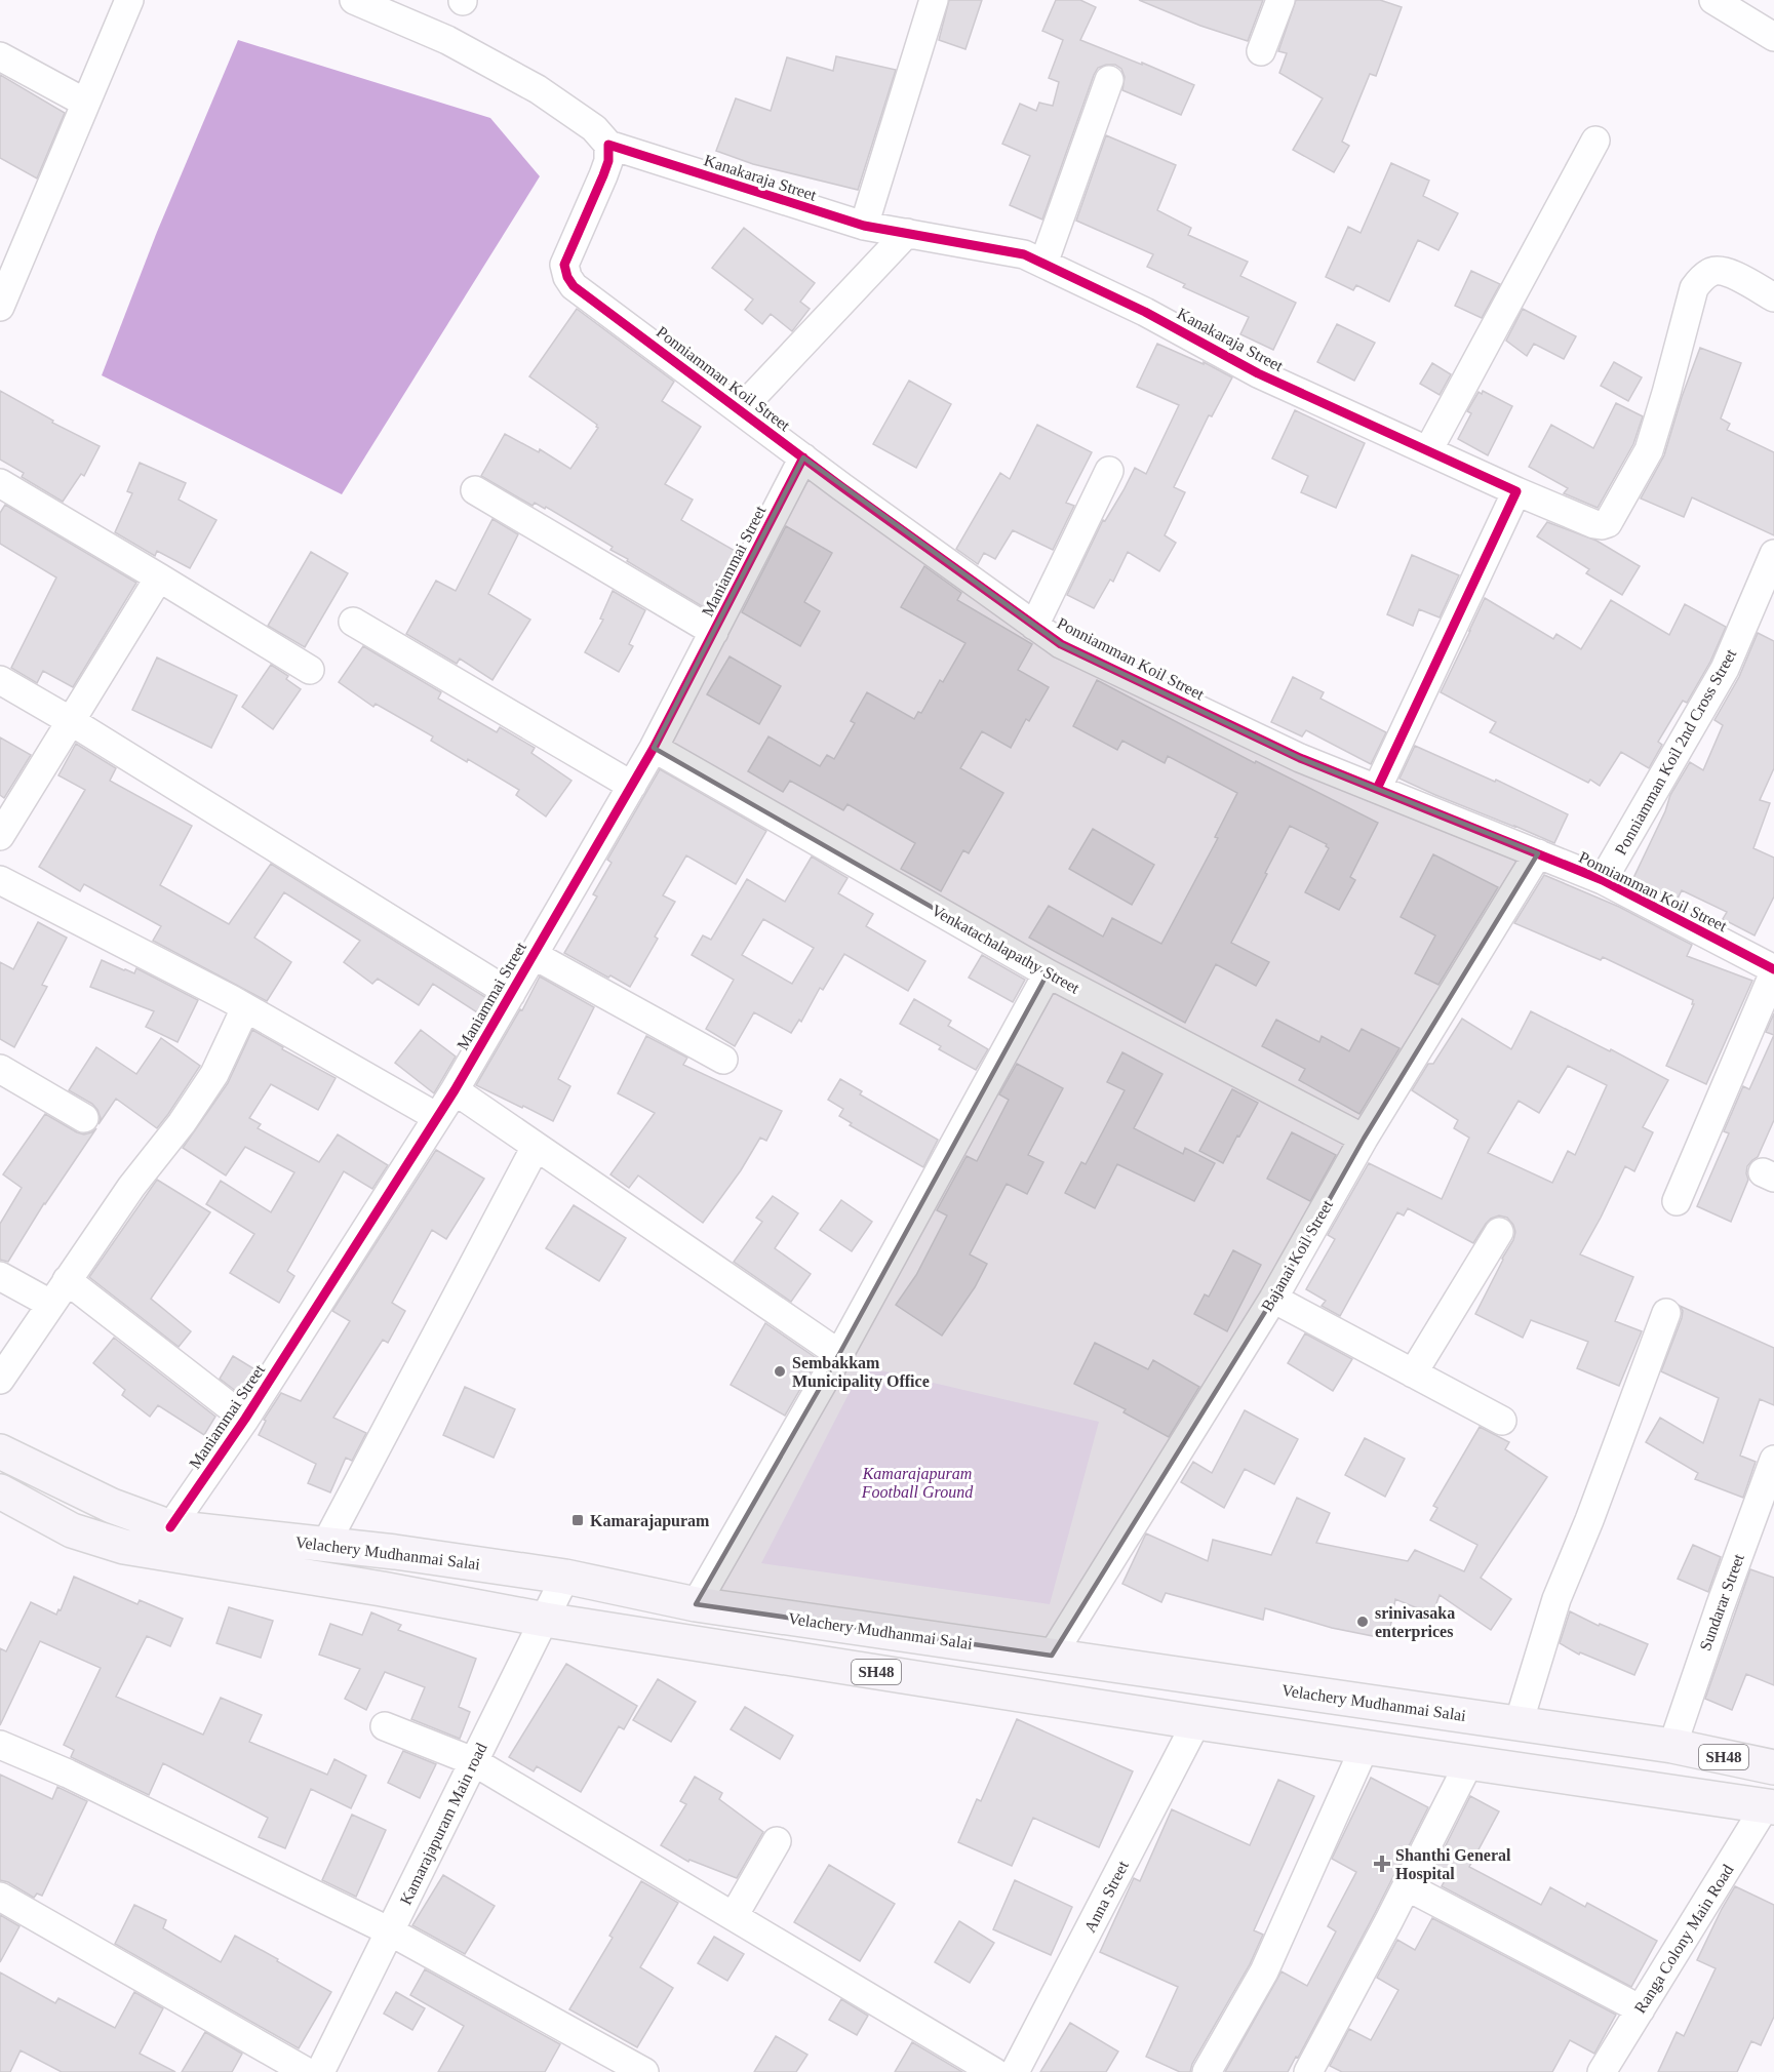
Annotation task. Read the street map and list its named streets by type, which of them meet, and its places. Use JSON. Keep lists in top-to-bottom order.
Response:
{
  "streets": {
    "main road": ["Velachery Mudhanmai Salai", "SH48"],
    "street": [
      "Kanakaraja Street",
      "Ponniamman Koil Street",
      "Maniammai Street",
      "Ponniamman Koil 2nd Cross Street",
      "Venkatachalapathy Street",
      "Bajanai Koil Street",
      "Sundarar Street",
      "Kamarajapuram Main road",
      "Anna Street",
      "Ranga Colony Main Road"
    ]
  },
  "crossings": [
    ["Kanakaraja Street", "Ponniamman Koil Street"],
    ["Ponniamman Koil Street", "Maniammai Street"],
    ["Ponniamman Koil Street", "Ponniamman Koil 2nd Cross Street"],
    ["Ponniamman Koil Street", "Bajanai Koil Street"],
    ["Maniammai Street", "Venkatachalapathy Street"],
    ["Maniammai Street", "Velachery Mudhanmai Salai"],
    ["Venkatachalapathy Street", "Bajanai Koil Street"],
    ["Bajanai Koil Street", "Velachery Mudhanmai Salai"],
    ["Velachery Mudhanmai Salai", "Sundarar Street"],
    ["Velachery Mudhanmai Salai", "Kamarajapuram Main road"],
    ["Velachery Mudhanmai Salai", "Anna Street"],
    ["Velachery Mudhanmai Salai", "Ranga Colony Main Road"]
  ],
  "parks": ["Kamarajapuram Football Ground"],
  "places": {
    "other": ["Sembakkam Municipality Office", "srinivasaka enterprices"],
    "transit": ["Kamarajapuram"],
    "health": ["Shanthi General Hospital"]
  }
}
